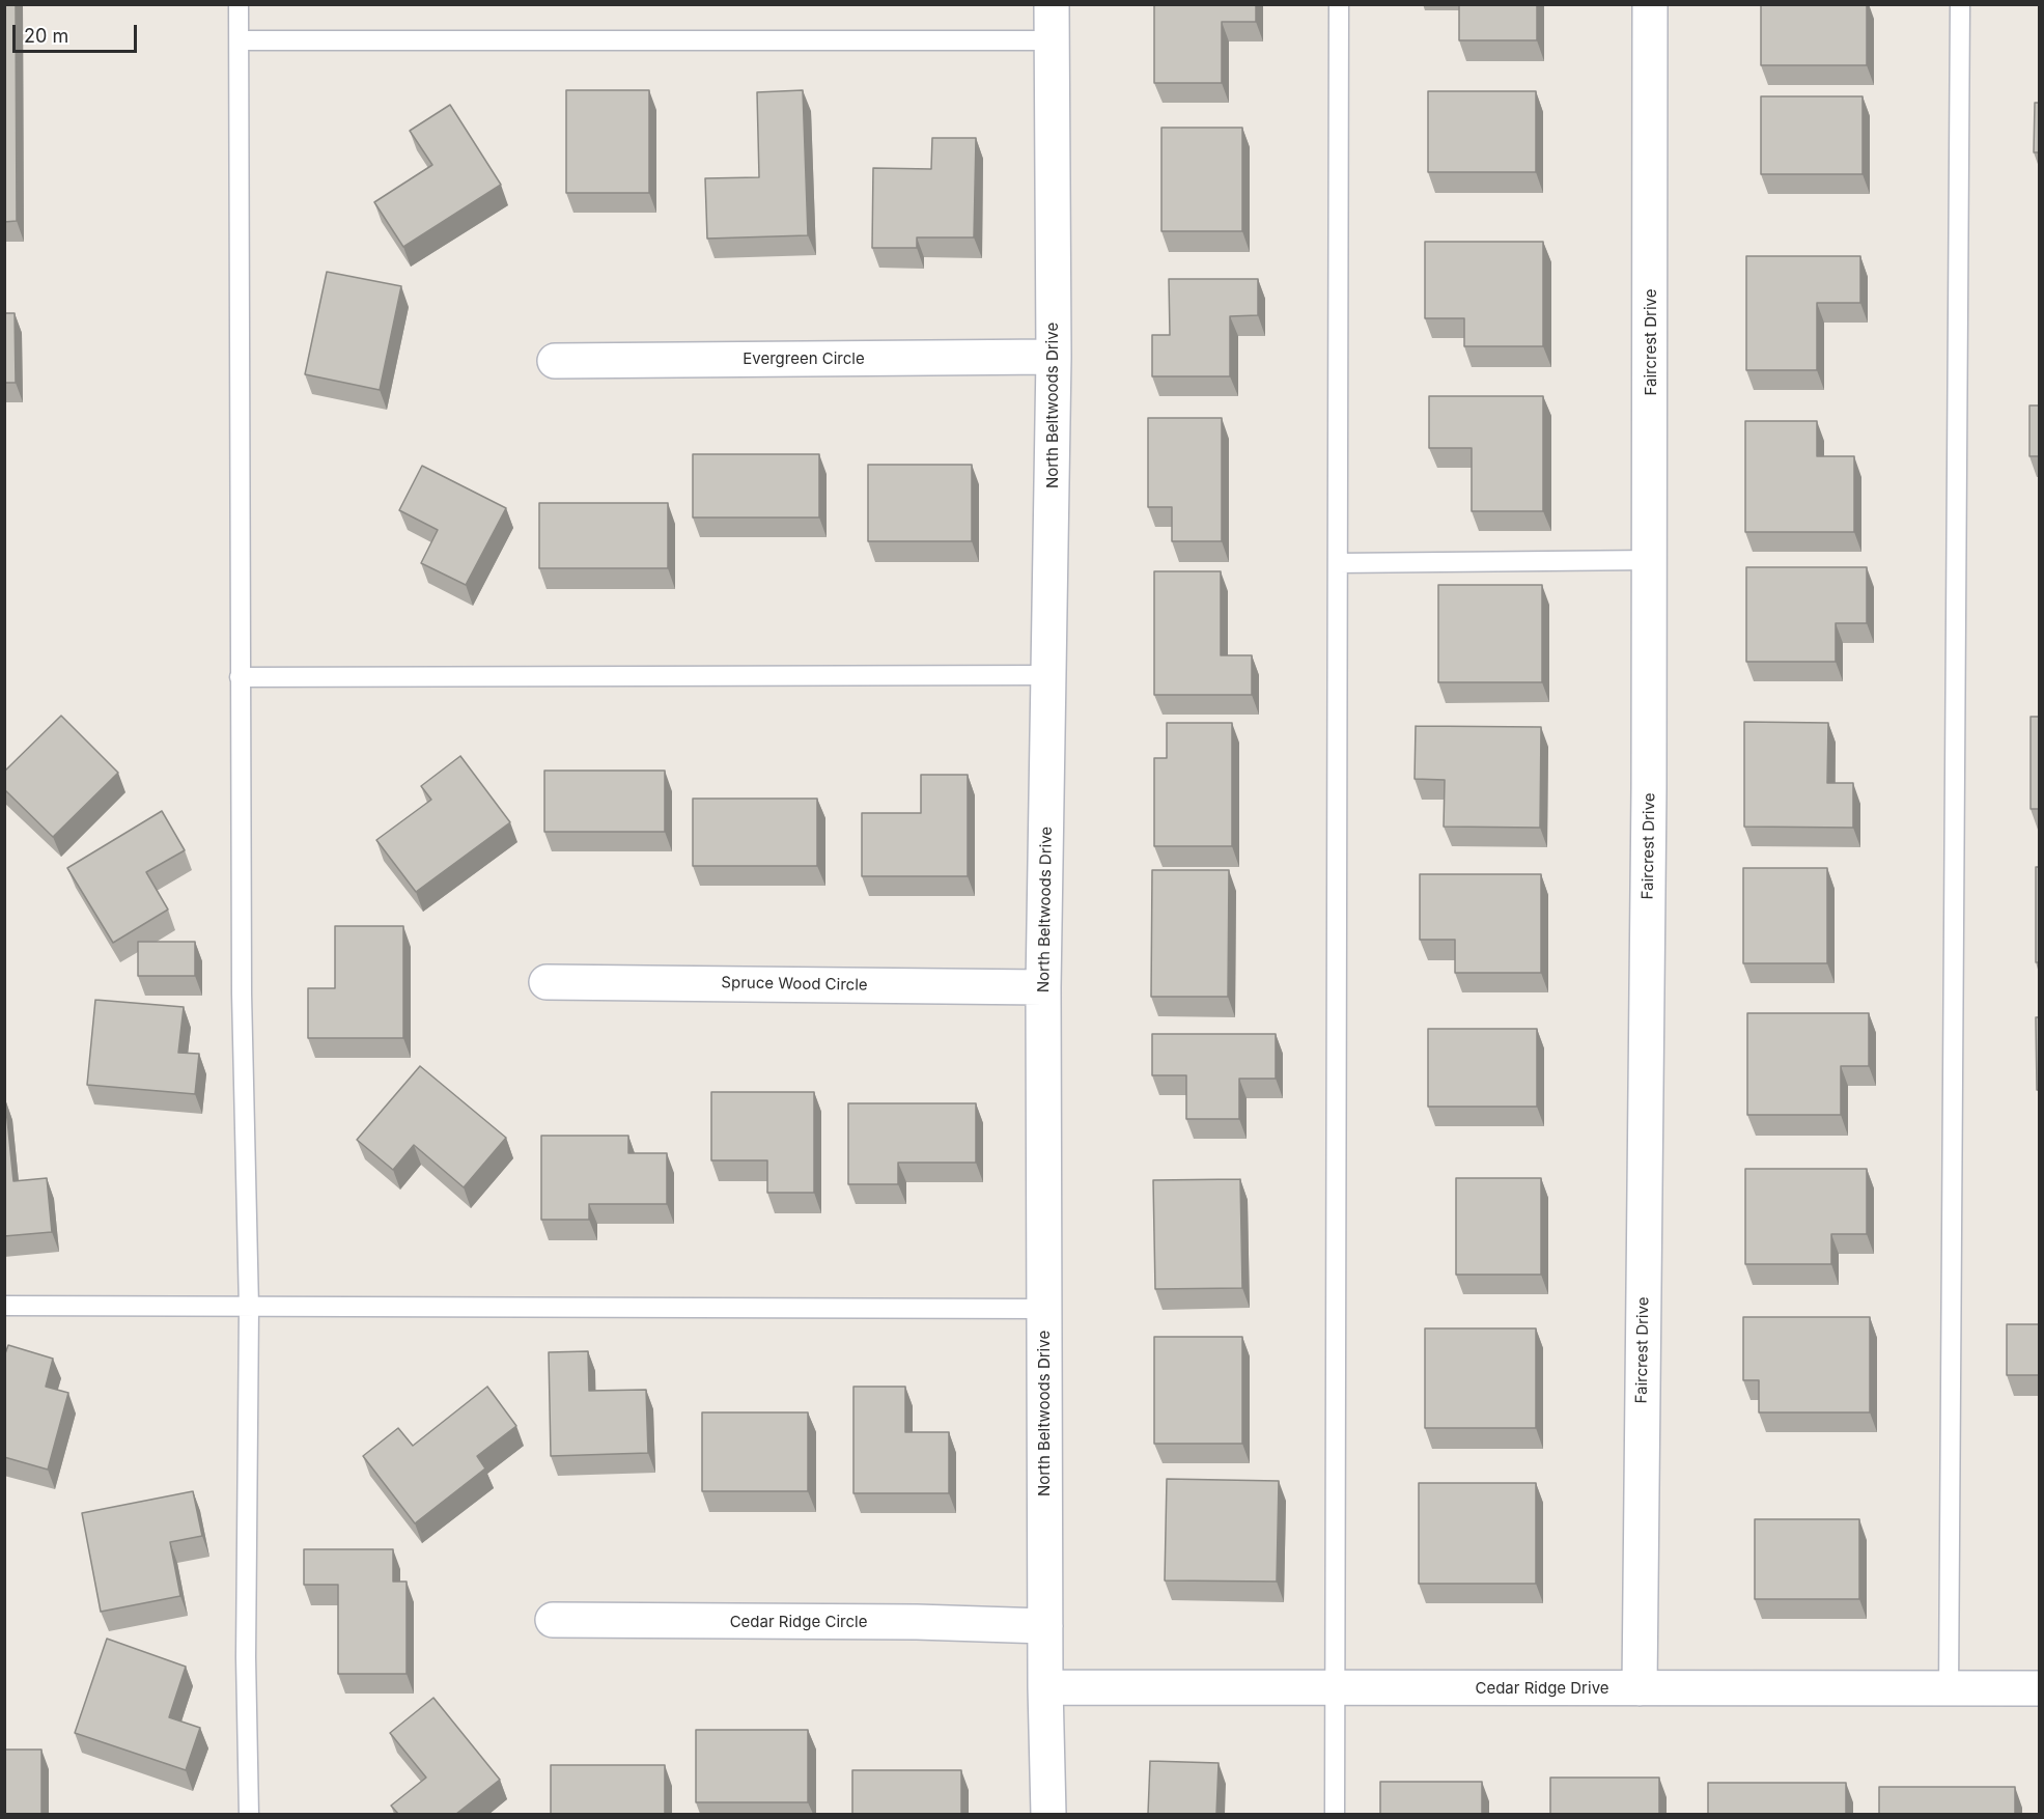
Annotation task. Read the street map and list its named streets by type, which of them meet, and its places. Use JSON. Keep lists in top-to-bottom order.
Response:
{
  "streets": {
    "street": [
      "Faircrest Drive",
      "Evergreen Circle",
      "North Beltwoods Drive",
      "Spruce Wood Circle",
      "Cedar Ridge Circle",
      "Cedar Ridge Drive"
    ]
  },
  "crossings": [
    ["Faircrest Drive", "Cedar Ridge Drive"],
    ["Evergreen Circle", "North Beltwoods Drive"],
    ["North Beltwoods Drive", "Spruce Wood Circle"],
    ["North Beltwoods Drive", "Cedar Ridge Circle"],
    ["North Beltwoods Drive", "Cedar Ridge Drive"]
  ],
  "scale_bar": "20 m"
}
